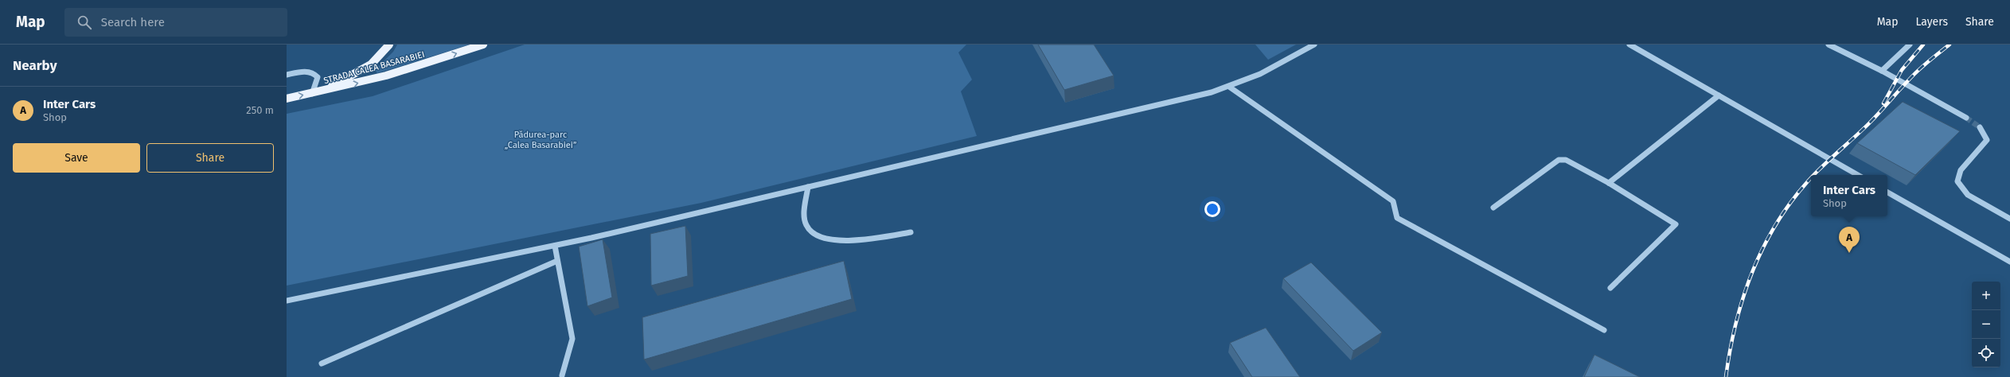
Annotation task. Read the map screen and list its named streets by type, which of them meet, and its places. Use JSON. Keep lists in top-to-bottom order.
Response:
{
  "streets": {
    "main road": ["STRADA CALEA BASARABIEI"]
  },
  "parks": ["Pădurea-parc „Calea Basarabiei”"],
  "page": {
    "header": "Map",
    "search": "Search here",
    "nav": ["Map", "Layers", "Share"],
    "heading": "Nearby",
    "list": [
      {
        "mark": "A",
        "name": "Inter Cars",
        "note": "Shop",
        "value": "250 m"
      }
    ],
    "buttons": ["Save", "Share"],
    "popup": ["Inter Cars", "Shop"],
    "pins": "A",
    "map_buttons": ["+", "−"]
  }
}
